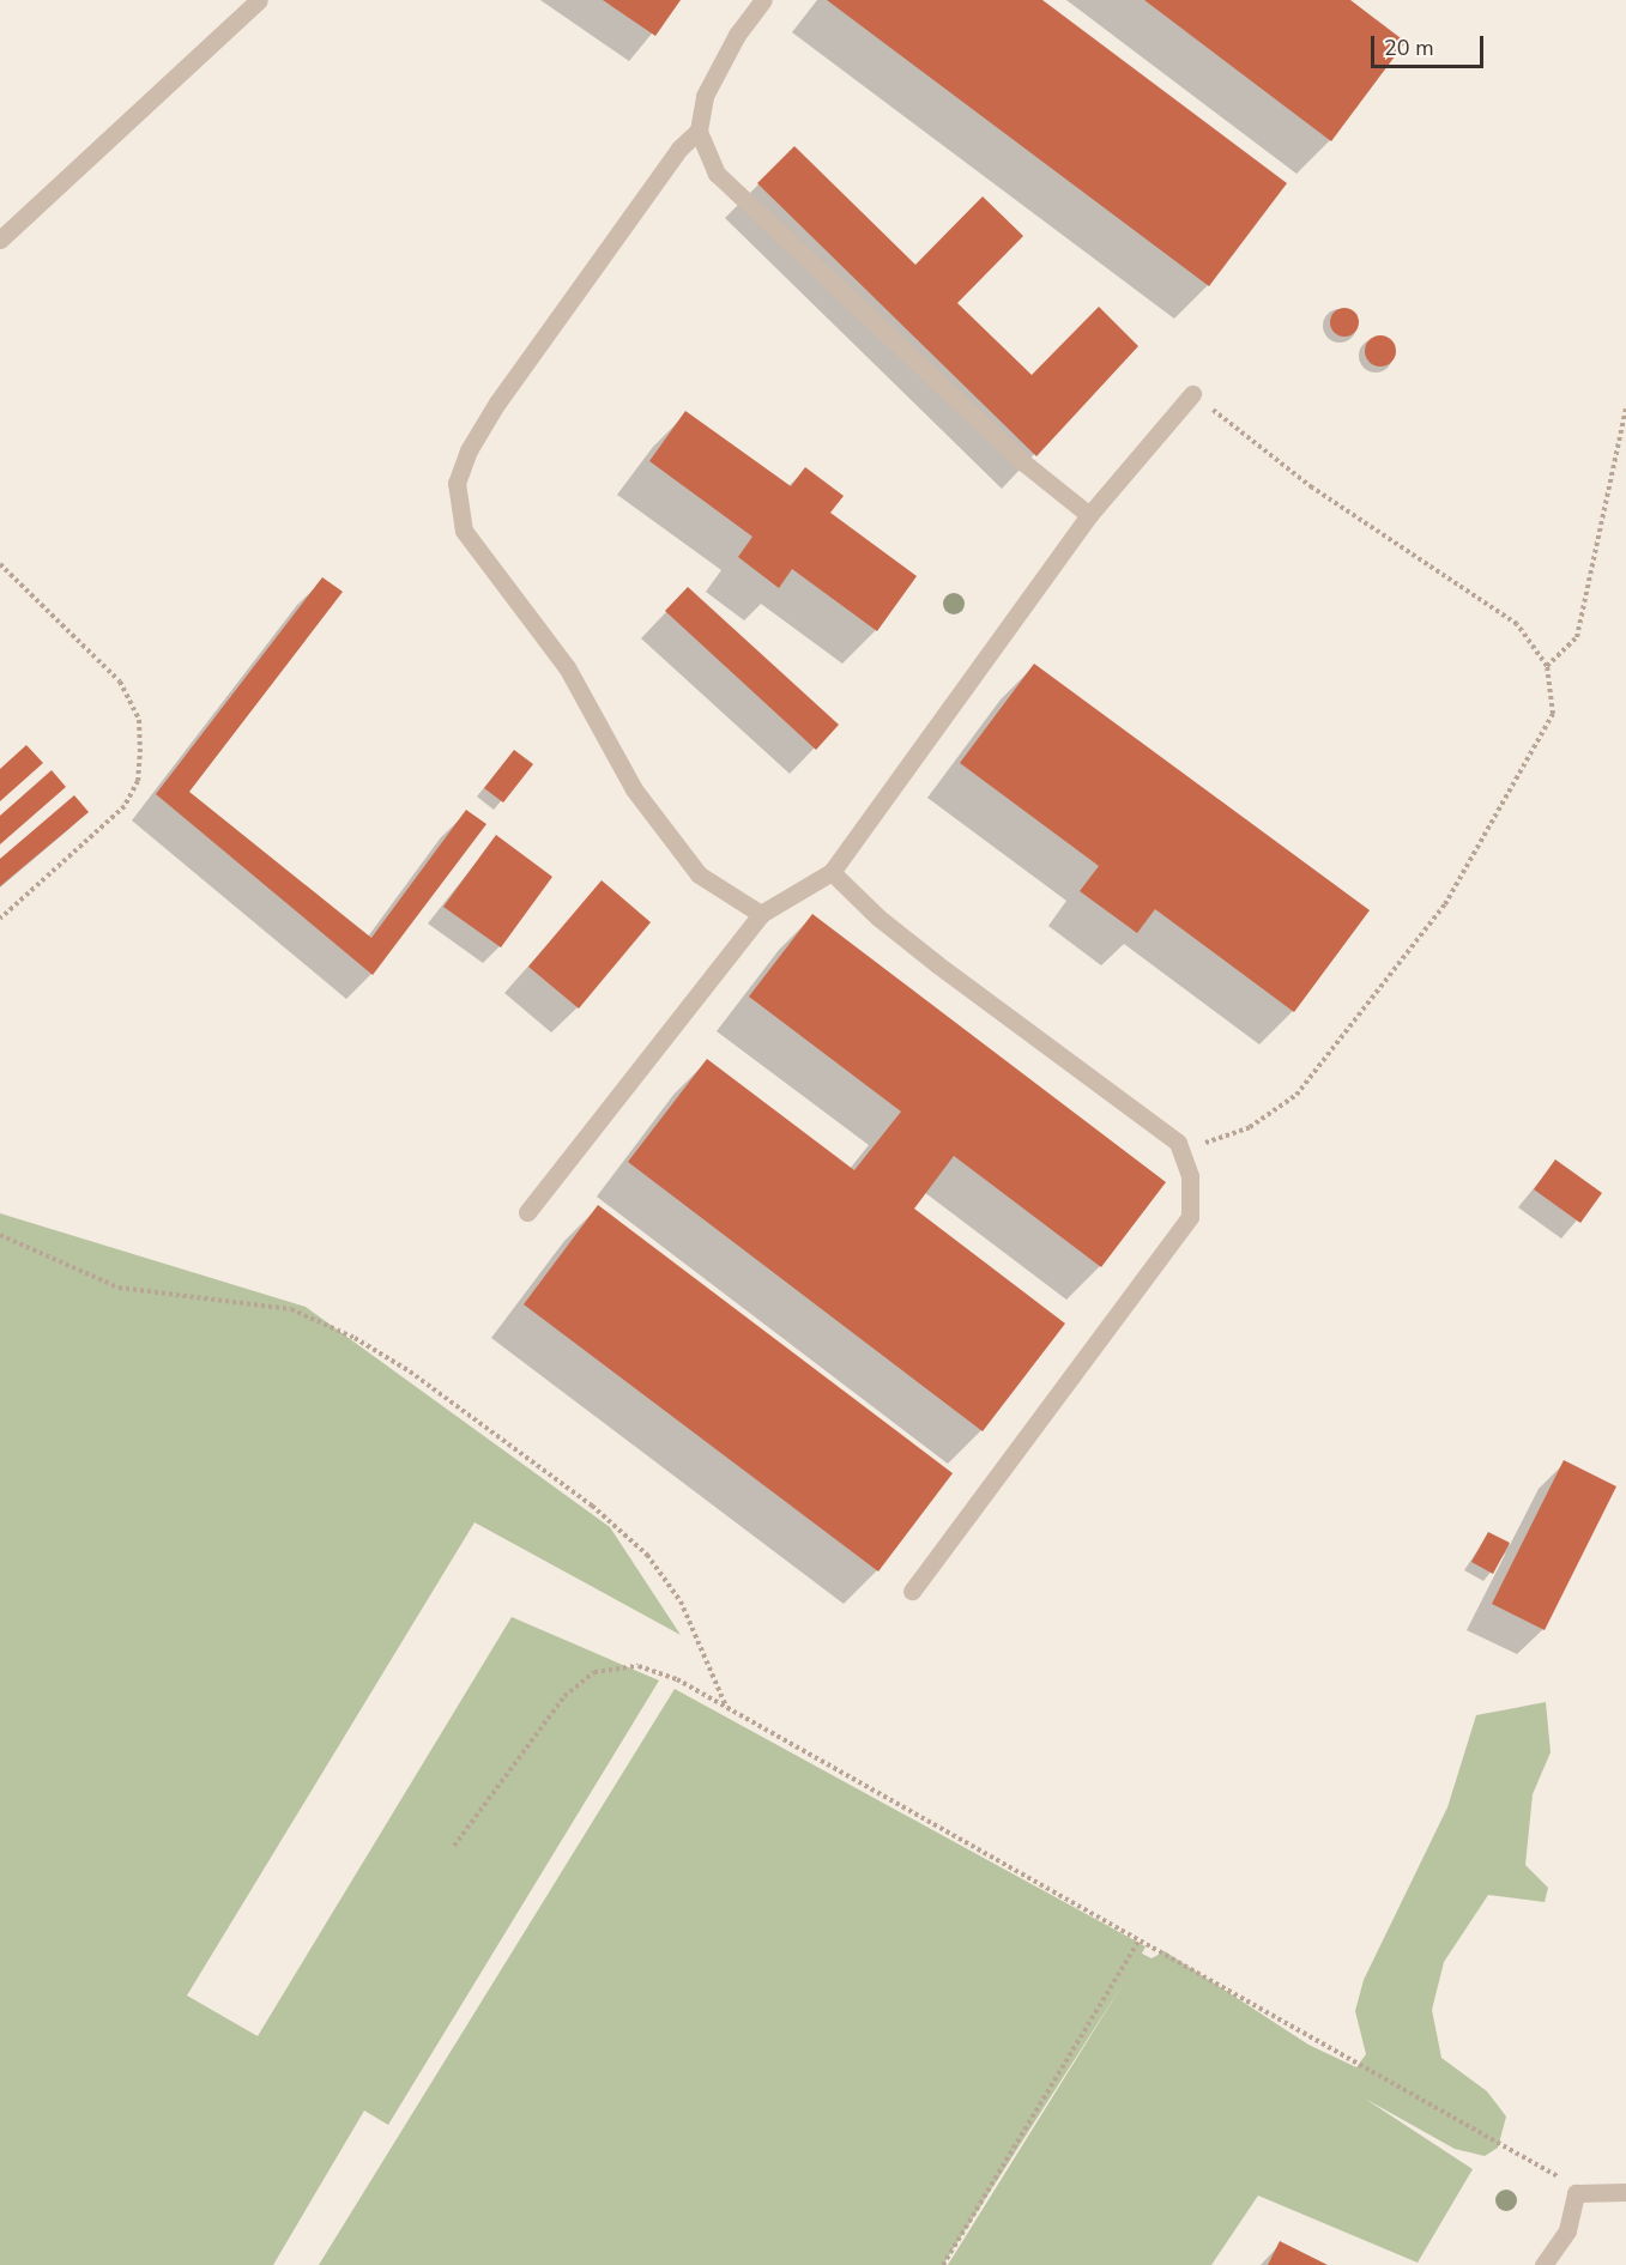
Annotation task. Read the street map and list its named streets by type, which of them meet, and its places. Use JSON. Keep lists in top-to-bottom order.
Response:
{
  "scale_bar": "20 m"
}
